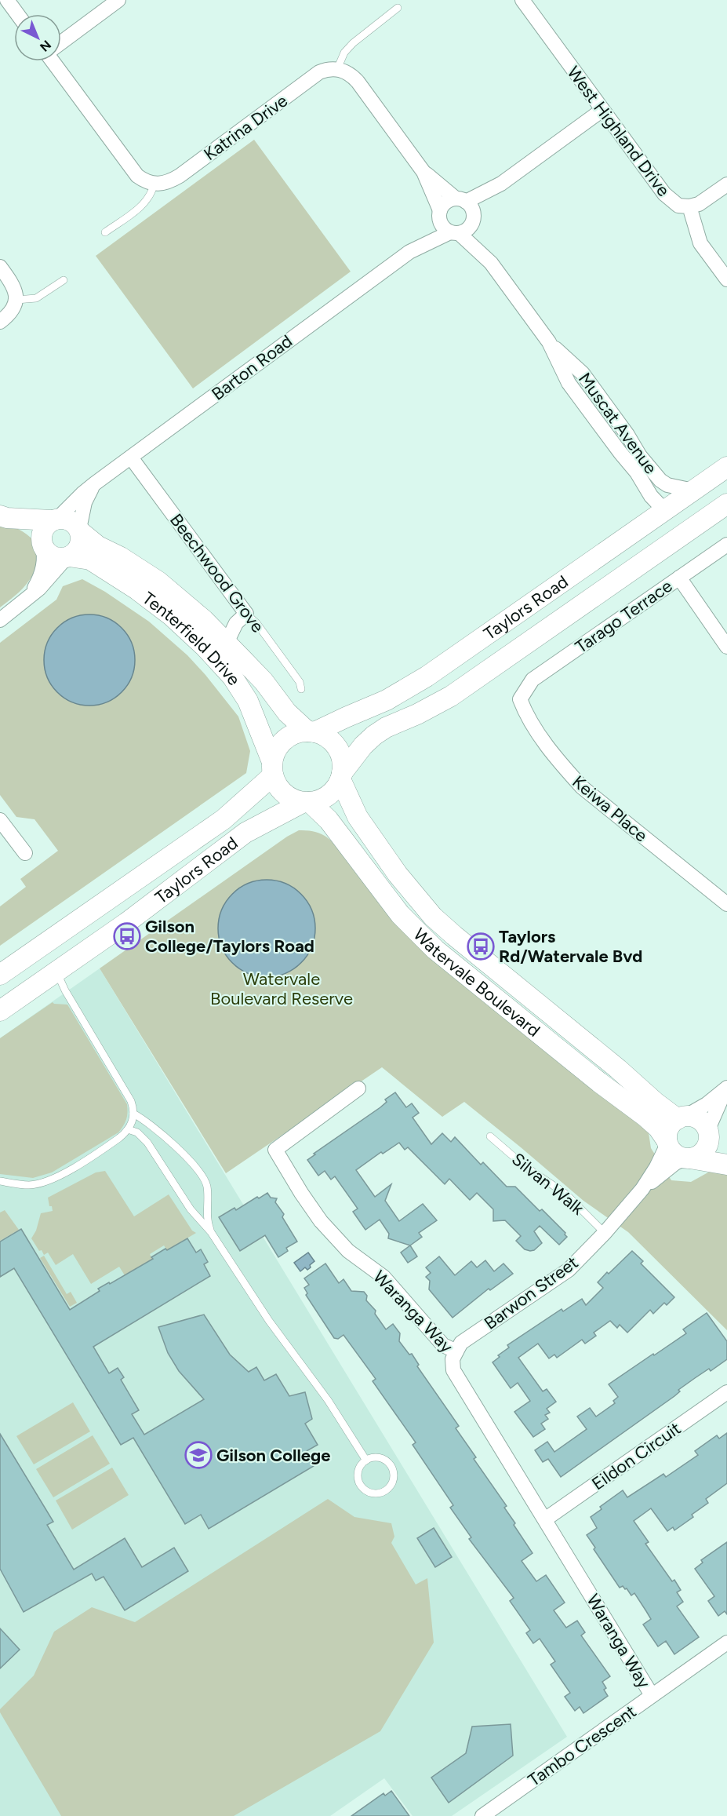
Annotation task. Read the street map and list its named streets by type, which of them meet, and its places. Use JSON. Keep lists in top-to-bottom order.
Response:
{
  "streets": {
    "main road": ["Taylors Road", "Tenterfield Drive", "Watervale Boulevard"],
    "street": [
      "Katrina Drive",
      "West Highland Drive",
      "Barton Road",
      "Muscat Avenue",
      "Beechwood Grove",
      "Tarago Terrace",
      "Keiwa Place",
      "Barwon Street",
      "Waranga Way",
      "Eildon Circuit",
      "Tambo Crescent"
    ],
    "lane": ["Silvan Walk"]
  },
  "crossings": [
    ["Barton Road", "Muscat Avenue"],
    ["Barton Road", "Beechwood Grove"],
    ["Barton Road", "Tenterfield Drive"],
    ["Muscat Avenue", "Taylors Road"],
    ["Beechwood Grove", "Tenterfield Drive"],
    ["Taylors Road", "Tenterfield Drive"],
    ["Taylors Road", "Watervale Boulevard"],
    ["Tarago Terrace", "Keiwa Place"],
    ["Tenterfield Drive", "Watervale Boulevard"],
    ["Watervale Boulevard", "Barwon Street"],
    ["Silvan Walk", "Barwon Street"],
    ["Barwon Street", "Waranga Way"],
    ["Waranga Way", "Eildon Circuit"],
    ["Waranga Way", "Tambo Crescent"]
  ],
  "parks": ["Watervale Boulevard Reserve"],
  "places": {
    "bus stop": ["Gilson College/Taylors Road", "Taylors Rd/Watervale Bvd"],
    "school or university": ["Gilson College"]
  },
  "north": "bottom right"
}
